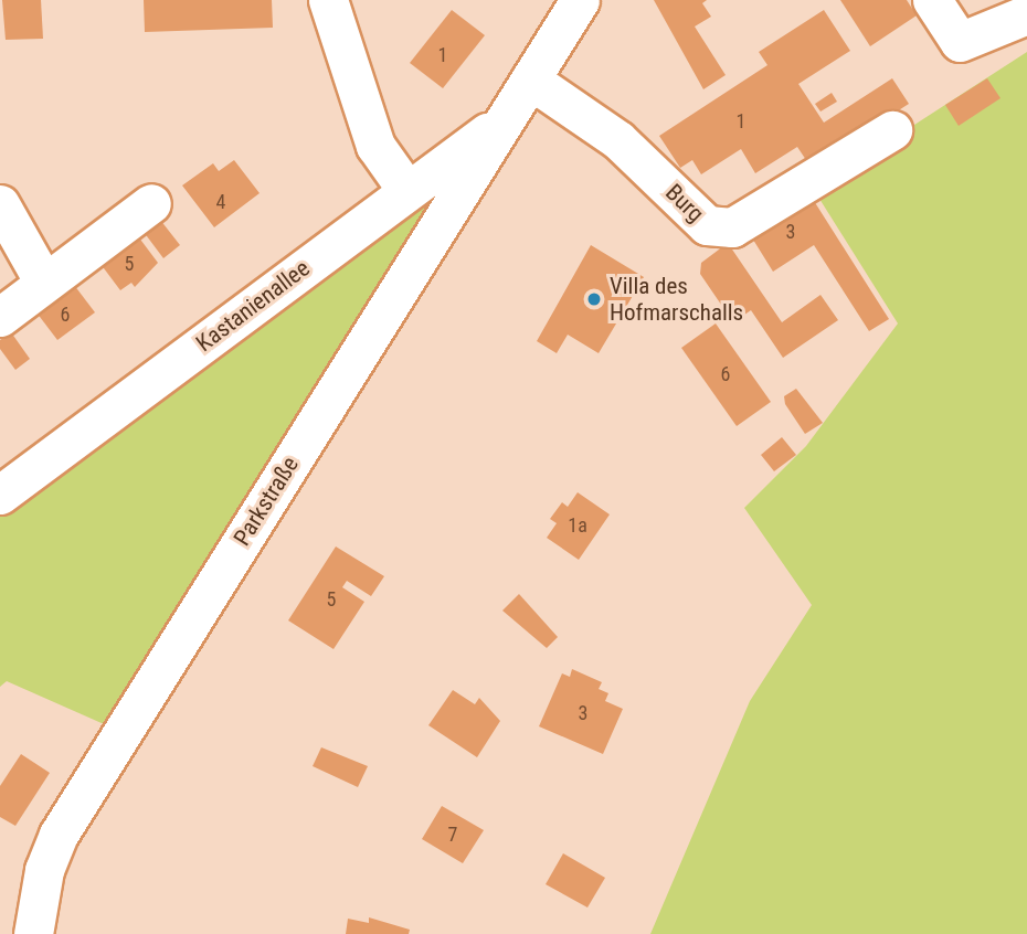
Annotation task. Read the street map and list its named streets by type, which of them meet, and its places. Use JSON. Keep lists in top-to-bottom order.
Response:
{
  "streets": {
    "street": ["Burg", "Kastanienallee", "Parkstraße"]
  },
  "crossings": [
    ["Burg", "Parkstraße"],
    ["Kastanienallee", "Parkstraße"]
  ],
  "places": ["Villa des Hofmarschalls"],
  "house_numbers": [
    "1",
    "1",
    "4",
    "3",
    "5",
    "6",
    "6",
    "1a",
    "5",
    "3",
    "7"
  ]
}
